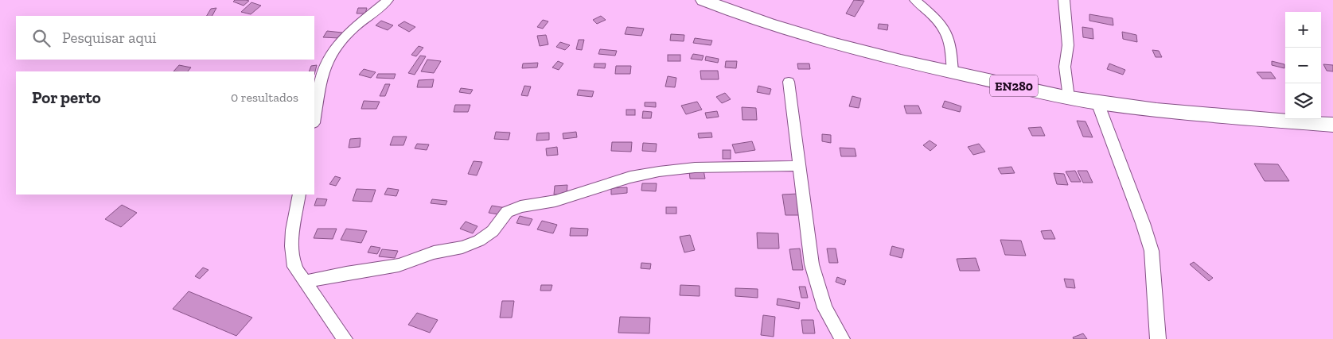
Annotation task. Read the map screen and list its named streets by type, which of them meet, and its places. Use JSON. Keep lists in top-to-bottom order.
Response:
{
  "streets": {
    "main road": ["EN280"]
  },
  "page": {
    "map_buttons": ["+", "−"],
    "search": "Pesquisar aqui",
    "heading": ["Por perto", "0 resultados"]
  }
}
